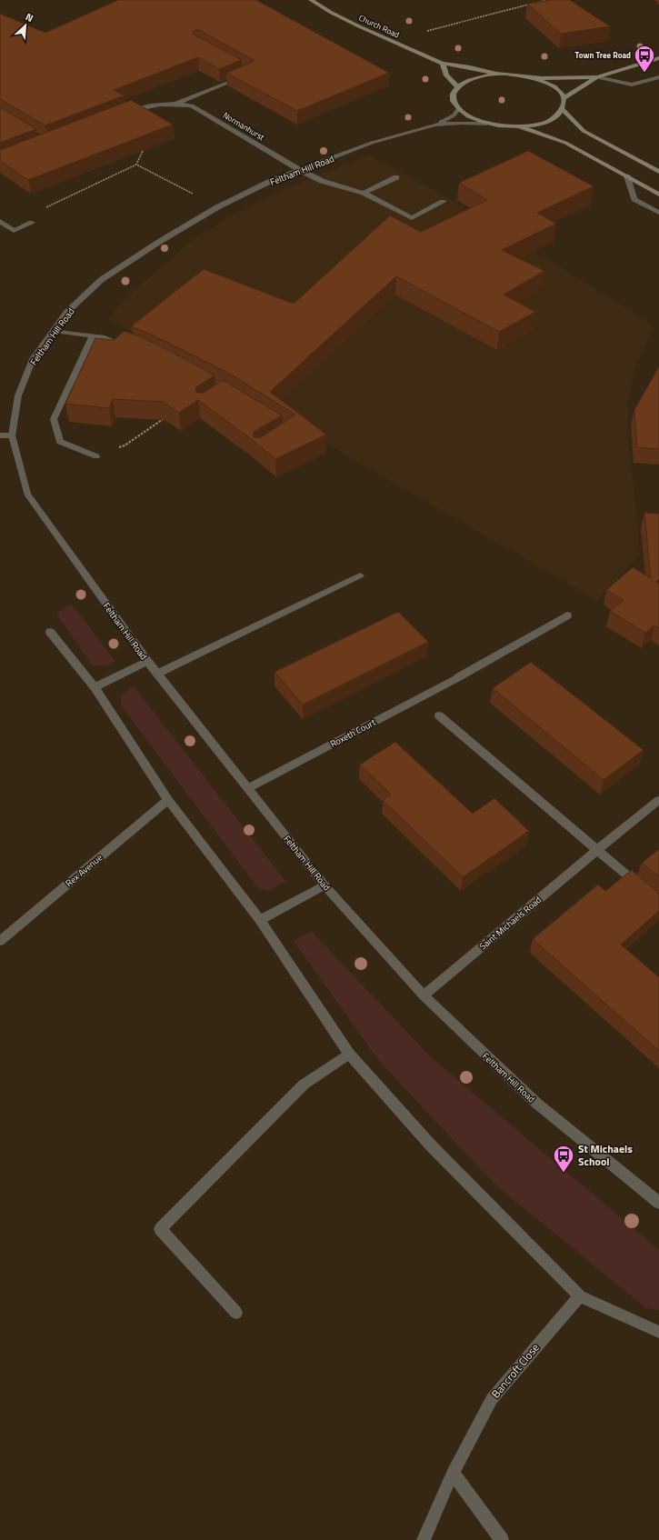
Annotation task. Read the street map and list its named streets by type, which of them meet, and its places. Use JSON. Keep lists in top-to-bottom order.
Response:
{
  "streets": {
    "main road": ["Church Road"],
    "street": [
      "Normanhurst",
      "Feltham Hill Road",
      "Roxeth Court",
      "Rex Avenue",
      "Saint Michaels Road",
      "Bancroft Close"
    ]
  },
  "crossings": [
    ["Normanhurst", "Feltham Hill Road"],
    ["Feltham Hill Road", "Roxeth Court"],
    ["Feltham Hill Road", "Saint Michaels Road"]
  ],
  "places": {
    "bus stop": ["Town Tree Road", "St Michaels School"]
  },
  "north": "top right"
}
